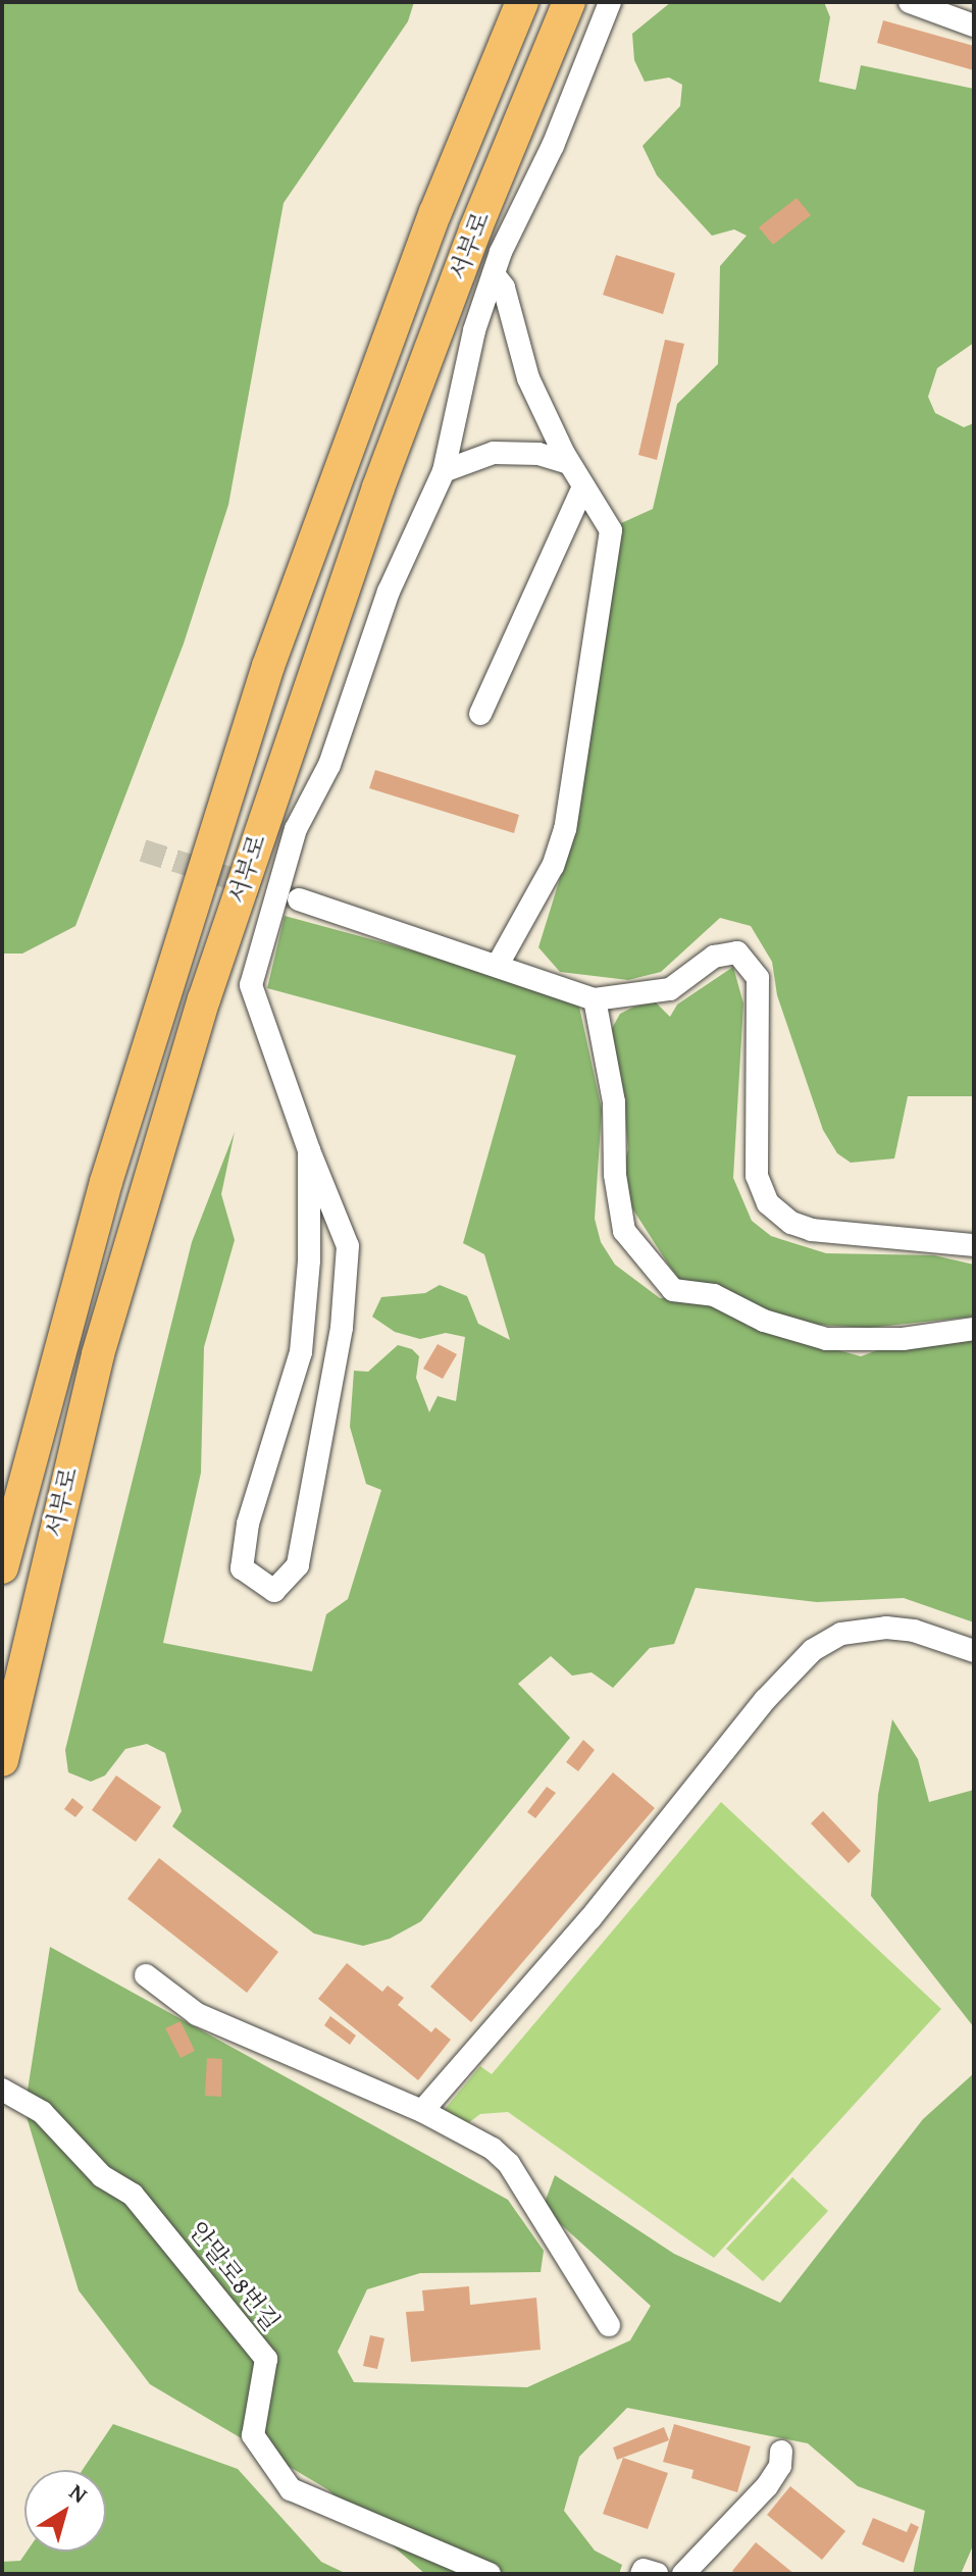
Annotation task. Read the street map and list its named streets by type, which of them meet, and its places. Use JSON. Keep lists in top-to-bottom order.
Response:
{
  "streets": {
    "highway": ["서부로"],
    "street": ["안말로8번길"]
  },
  "north": "top right"
}
